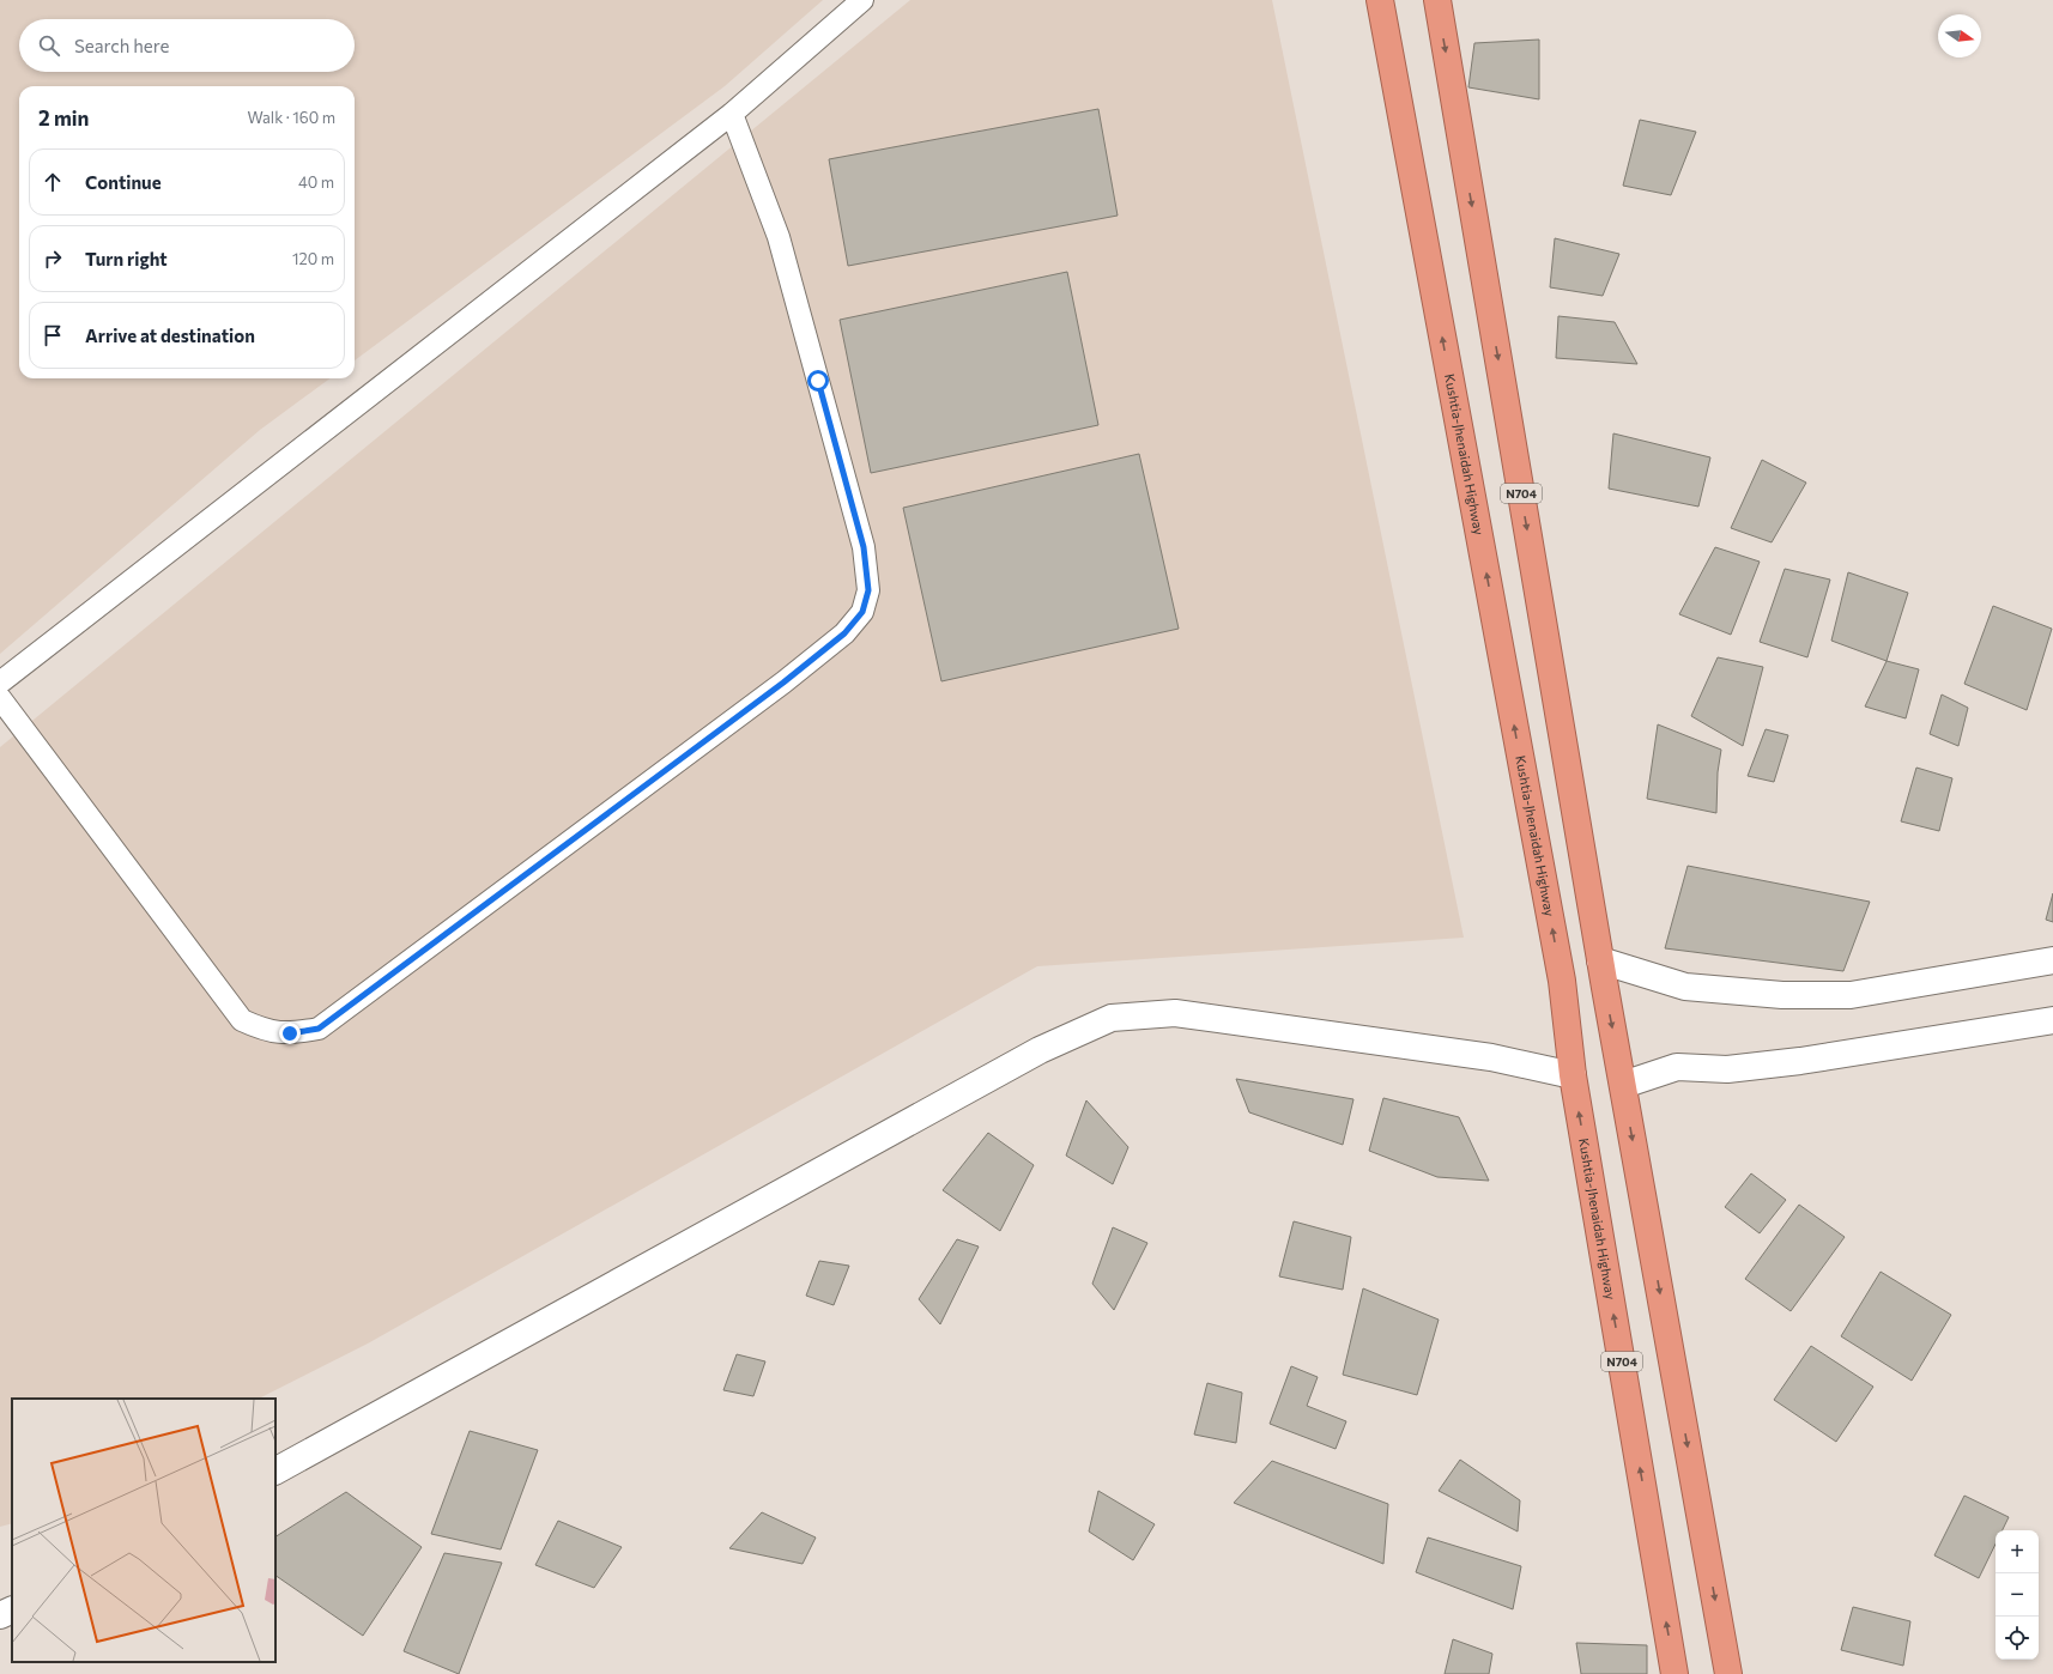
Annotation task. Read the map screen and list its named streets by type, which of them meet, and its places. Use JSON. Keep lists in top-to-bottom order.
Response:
{
  "streets": {
    "highway": ["Kushtia-Jhenaidah Highway", "N704"]
  },
  "north": "right",
  "page": {
    "search": "Search here",
    "heading": ["2 min", "Walk · 160 m"],
    "list": [
      ["Continue", "40 m"],
      ["Turn right", "120 m"],
      "Arrive at destination"
    ],
    "map_buttons": ["+", "−"]
  }
}
